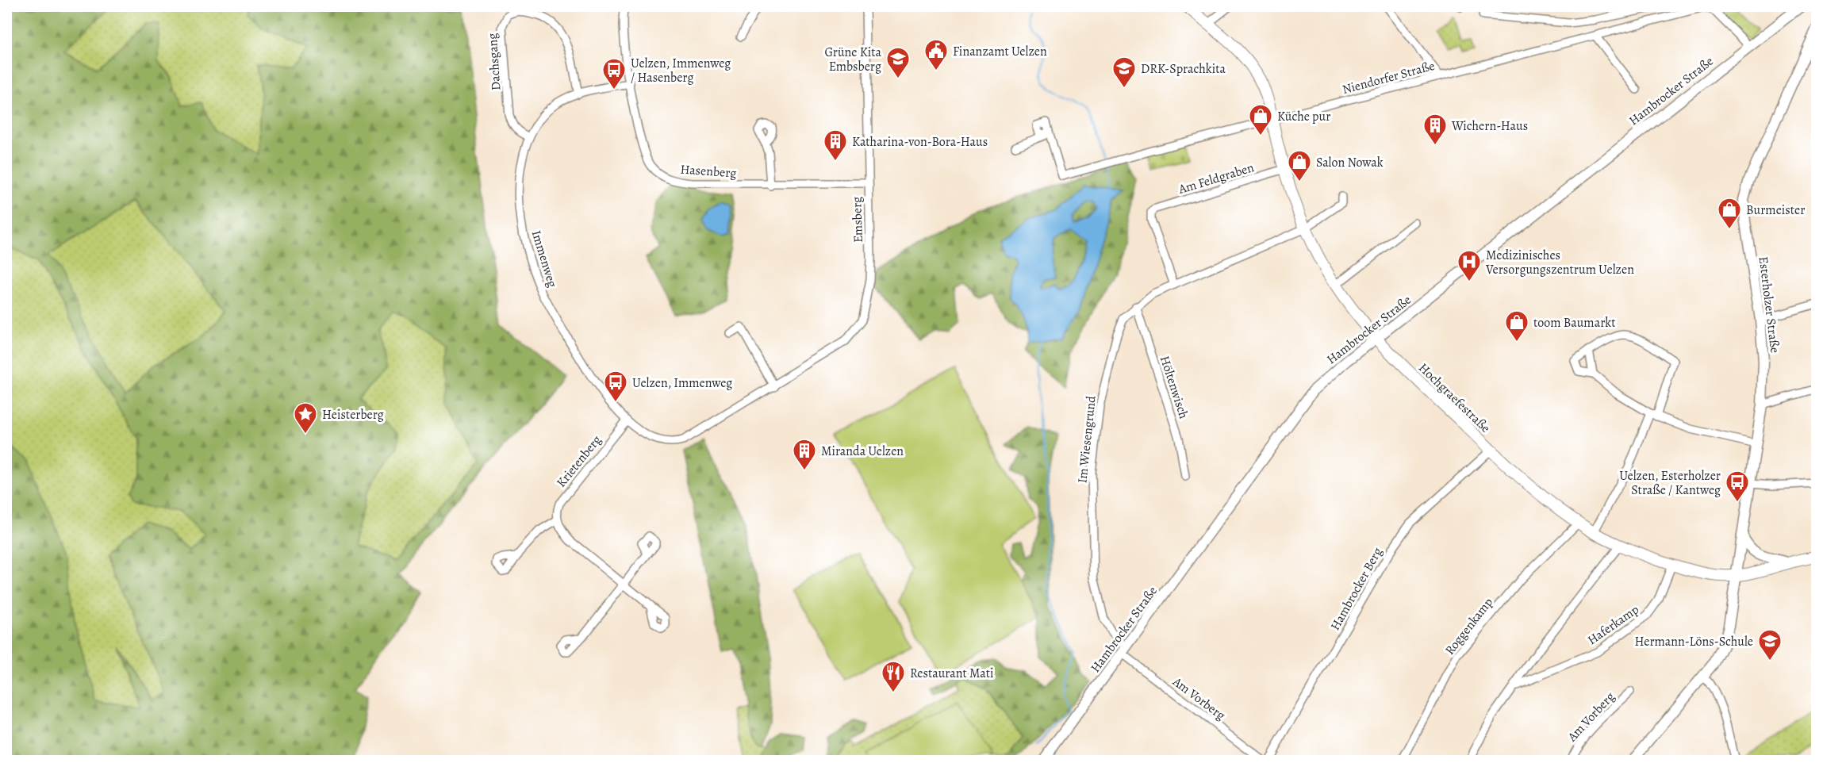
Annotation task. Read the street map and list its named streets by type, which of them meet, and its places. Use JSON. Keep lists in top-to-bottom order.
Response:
{
  "streets": {
    "main road": ["Hochgraefestraße"],
    "street": [
      "Dachsgang",
      "Niendorfer Straße",
      "Hambrocker Straße",
      "Hasenberg",
      "Am Feldgraben",
      "Emsberg",
      "Immenweg",
      "Esterholzer Straße",
      "Höltenwisch",
      "Im Wiesengrund",
      "Krietenberg",
      "Hambrocker Berg",
      "Haferkamp",
      "Roggenkamp",
      "Am Vorberg"
    ]
  },
  "crossings": [
    ["Dachsgang", "Immenweg"],
    ["Niendorfer Straße", "Hambrocker Straße"],
    ["Niendorfer Straße", "Hochgraefestraße"],
    ["Hambrocker Straße", "Hochgraefestraße"],
    ["Hambrocker Straße", "Im Wiesengrund"],
    ["Hambrocker Straße", "Am Vorberg"],
    ["Hasenberg", "Emsberg"],
    ["Hasenberg", "Immenweg"],
    ["Am Feldgraben", "Hochgraefestraße"],
    ["Am Feldgraben", "Im Wiesengrund"],
    ["Emsberg", "Immenweg"],
    ["Immenweg", "Krietenberg"],
    ["Esterholzer Straße", "Hochgraefestraße"],
    ["Höltenwisch", "Im Wiesengrund"],
    ["Hochgraefestraße", "Im Wiesengrund"],
    ["Hochgraefestraße", "Hambrocker Berg"],
    ["Hochgraefestraße", "Haferkamp"],
    ["Hochgraefestraße", "Roggenkamp"],
    ["Im Wiesengrund", "Am Vorberg"]
  ],
  "places": {
    "public building": ["Finanzamt Uelzen"],
    "school or university": ["Grüne Kita Embsberg", "DRK-Sprachkita", "Hermann-Löns-Schule"],
    "bus stop": ["Uelzen, Immenweg / Hasenberg", "Uelzen, Immenweg", "Uelzen, Esterholzer Straße / Kantweg"],
    "shop": [
      "Küche pur",
      "Salon Nowak",
      "Burmeister",
      "toom Baumarkt"
    ],
    "building": ["Wichern-Haus", "Katharina-von-Bora-Haus", "Miranda Uelzen"],
    "hospital": ["Medizinisches Versorgungszentrum Uelzen"],
    "place": ["Heisterberg"],
    "restaurant": ["Restaurant Mati"]
  }
}
